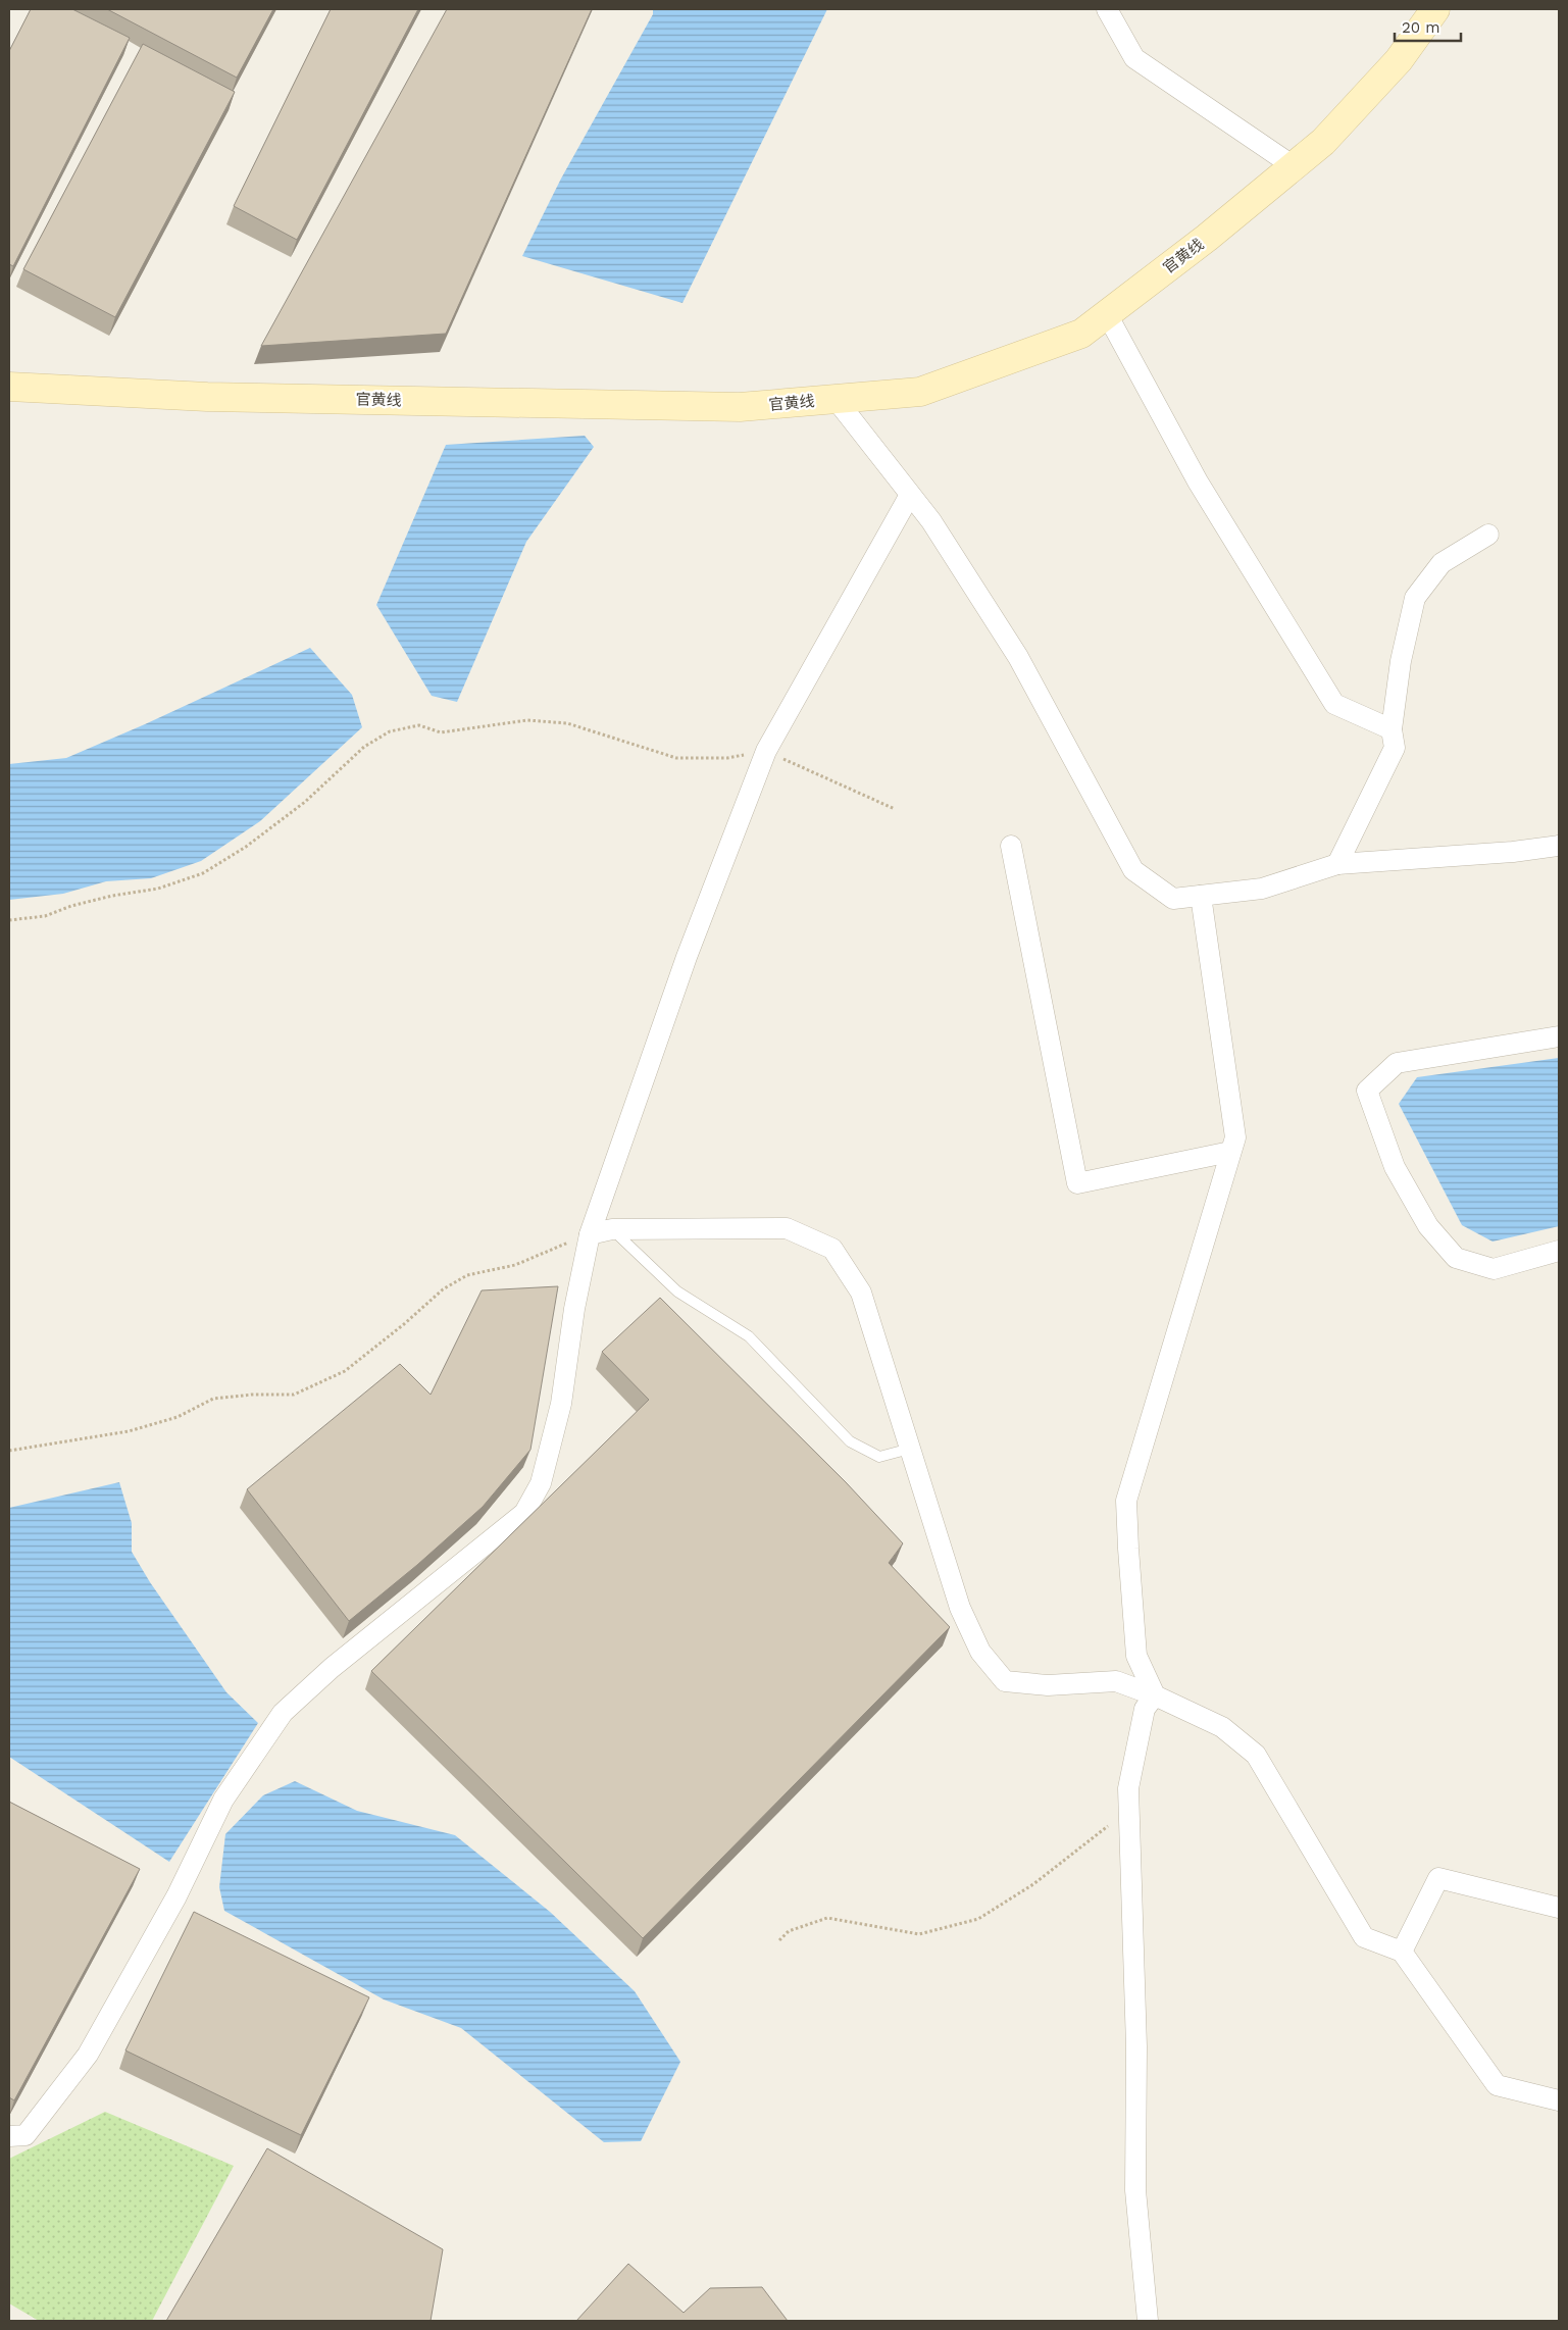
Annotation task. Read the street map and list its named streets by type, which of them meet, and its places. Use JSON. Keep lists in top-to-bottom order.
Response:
{
  "streets": {
    "street": ["官黄线"]
  },
  "scale_bar": "20 m"
}
